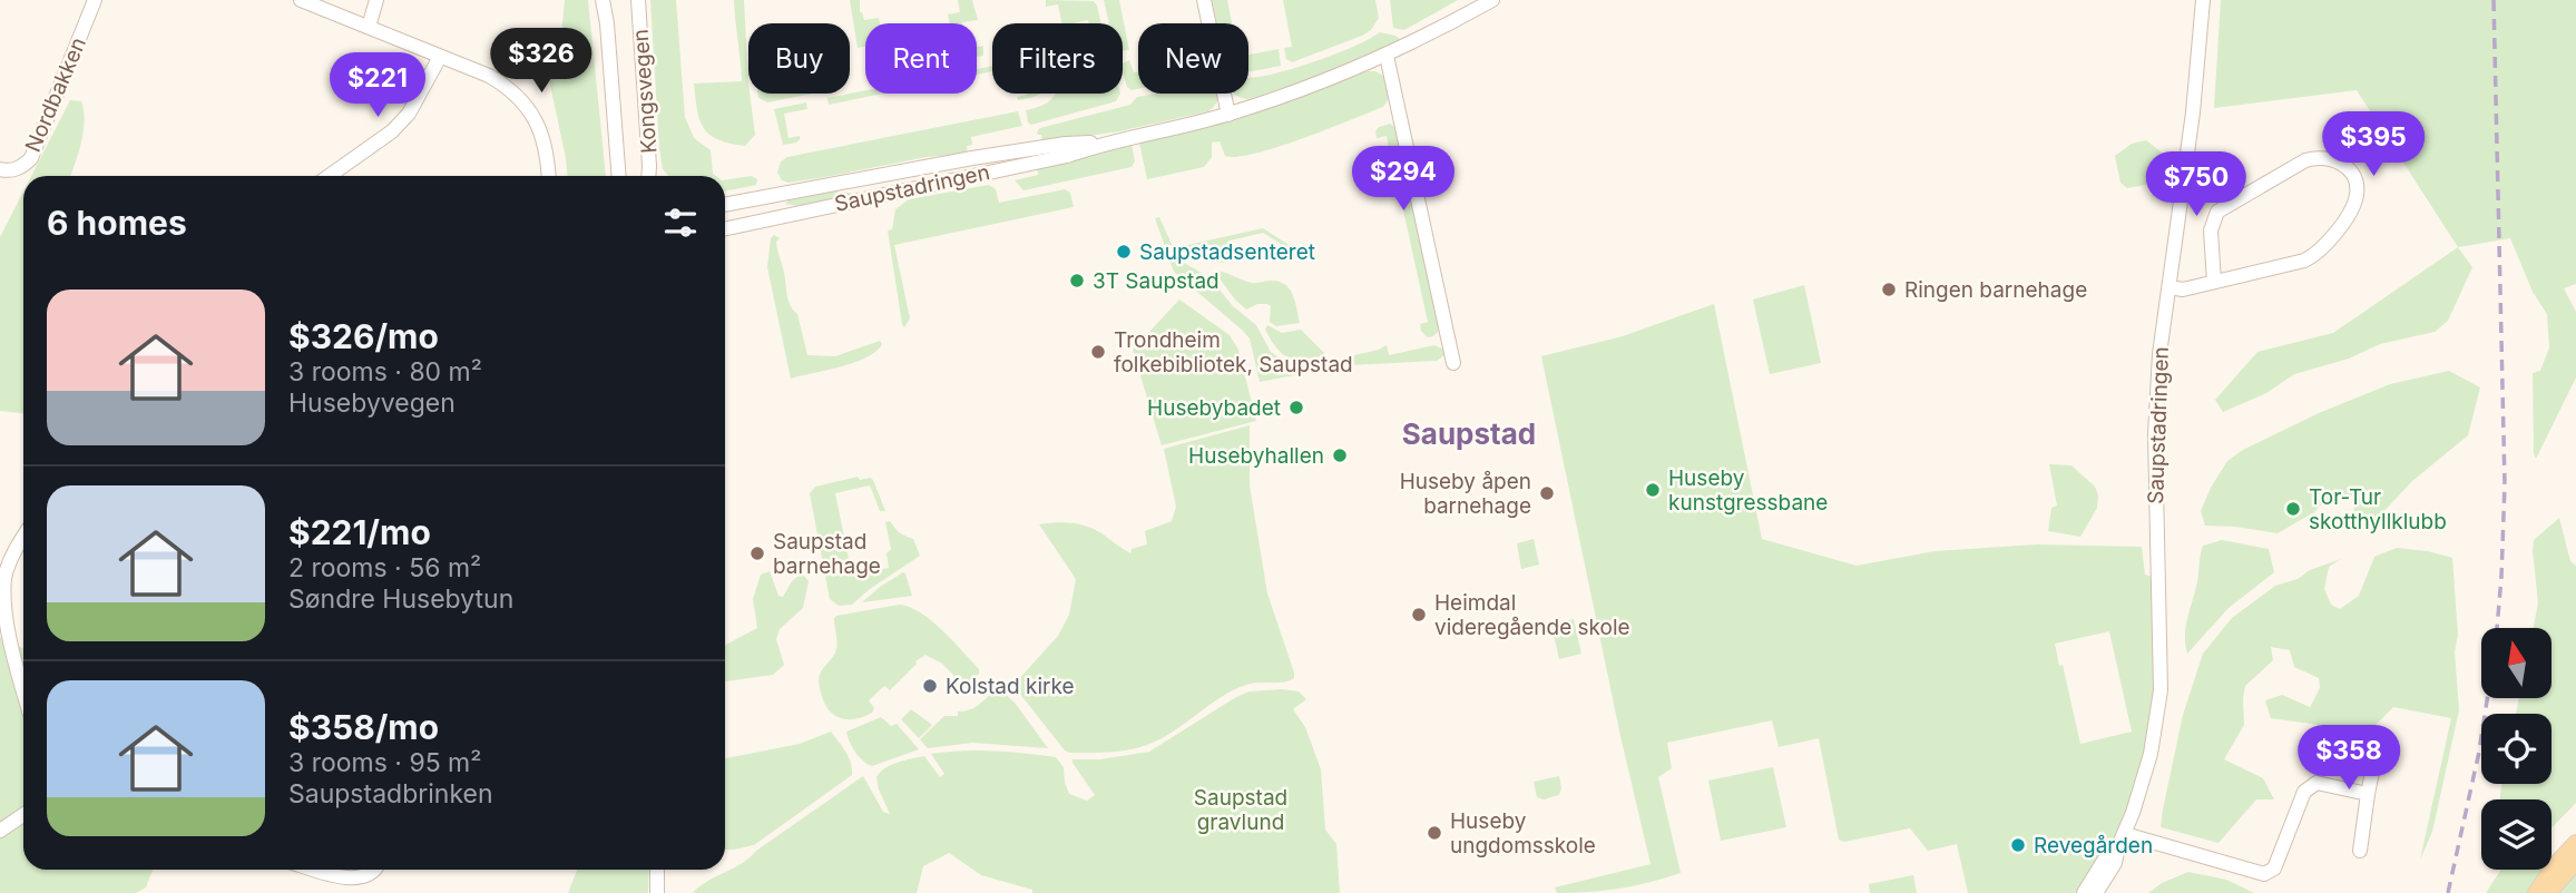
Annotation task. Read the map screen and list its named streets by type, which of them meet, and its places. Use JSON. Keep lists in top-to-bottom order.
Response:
{
  "streets": {
    "street": ["Kongsvegen", "Nordbakken", "Saupstadringen"]
  },
  "districts": ["Saupstad"],
  "parks": ["Saupstad gravlund"],
  "places": [
    "Saupstadsenteret",
    "3T Saupstad",
    "Ringen barnehage",
    "Trondheim folkebibliotek, Saupstad",
    "Husebybadet",
    "Husebyhallen",
    "Huseby kunstgressbane",
    "Huseby åpen barnehage",
    "Tor-Tur skotthyllklubb",
    "Saupstad barnehage",
    "Heimdal videregående skole",
    "Kolstad kirke",
    "Huseby ungdomsskole",
    "Revegården"
  ],
  "north": "top",
  "page": {
    "chip": [
      "Buy",
      "Rent",
      "Filters",
      "New"
    ],
    "price": [
      "$326",
      "$221",
      "$395",
      "$294",
      "$750",
      "$358"
    ],
    "heading": "6 homes",
    "list": [
      {
        "name": "$326/mo",
        "note": "3 rooms · 80 m² · Husebyvegen"
      },
      {
        "name": "$221/mo",
        "note": "2 rooms · 56 m² · Søndre Husebytun"
      },
      {
        "name": "$358/mo",
        "note": "3 rooms · 95 m² · Saupstadbrinken"
      }
    ]
  }
}
